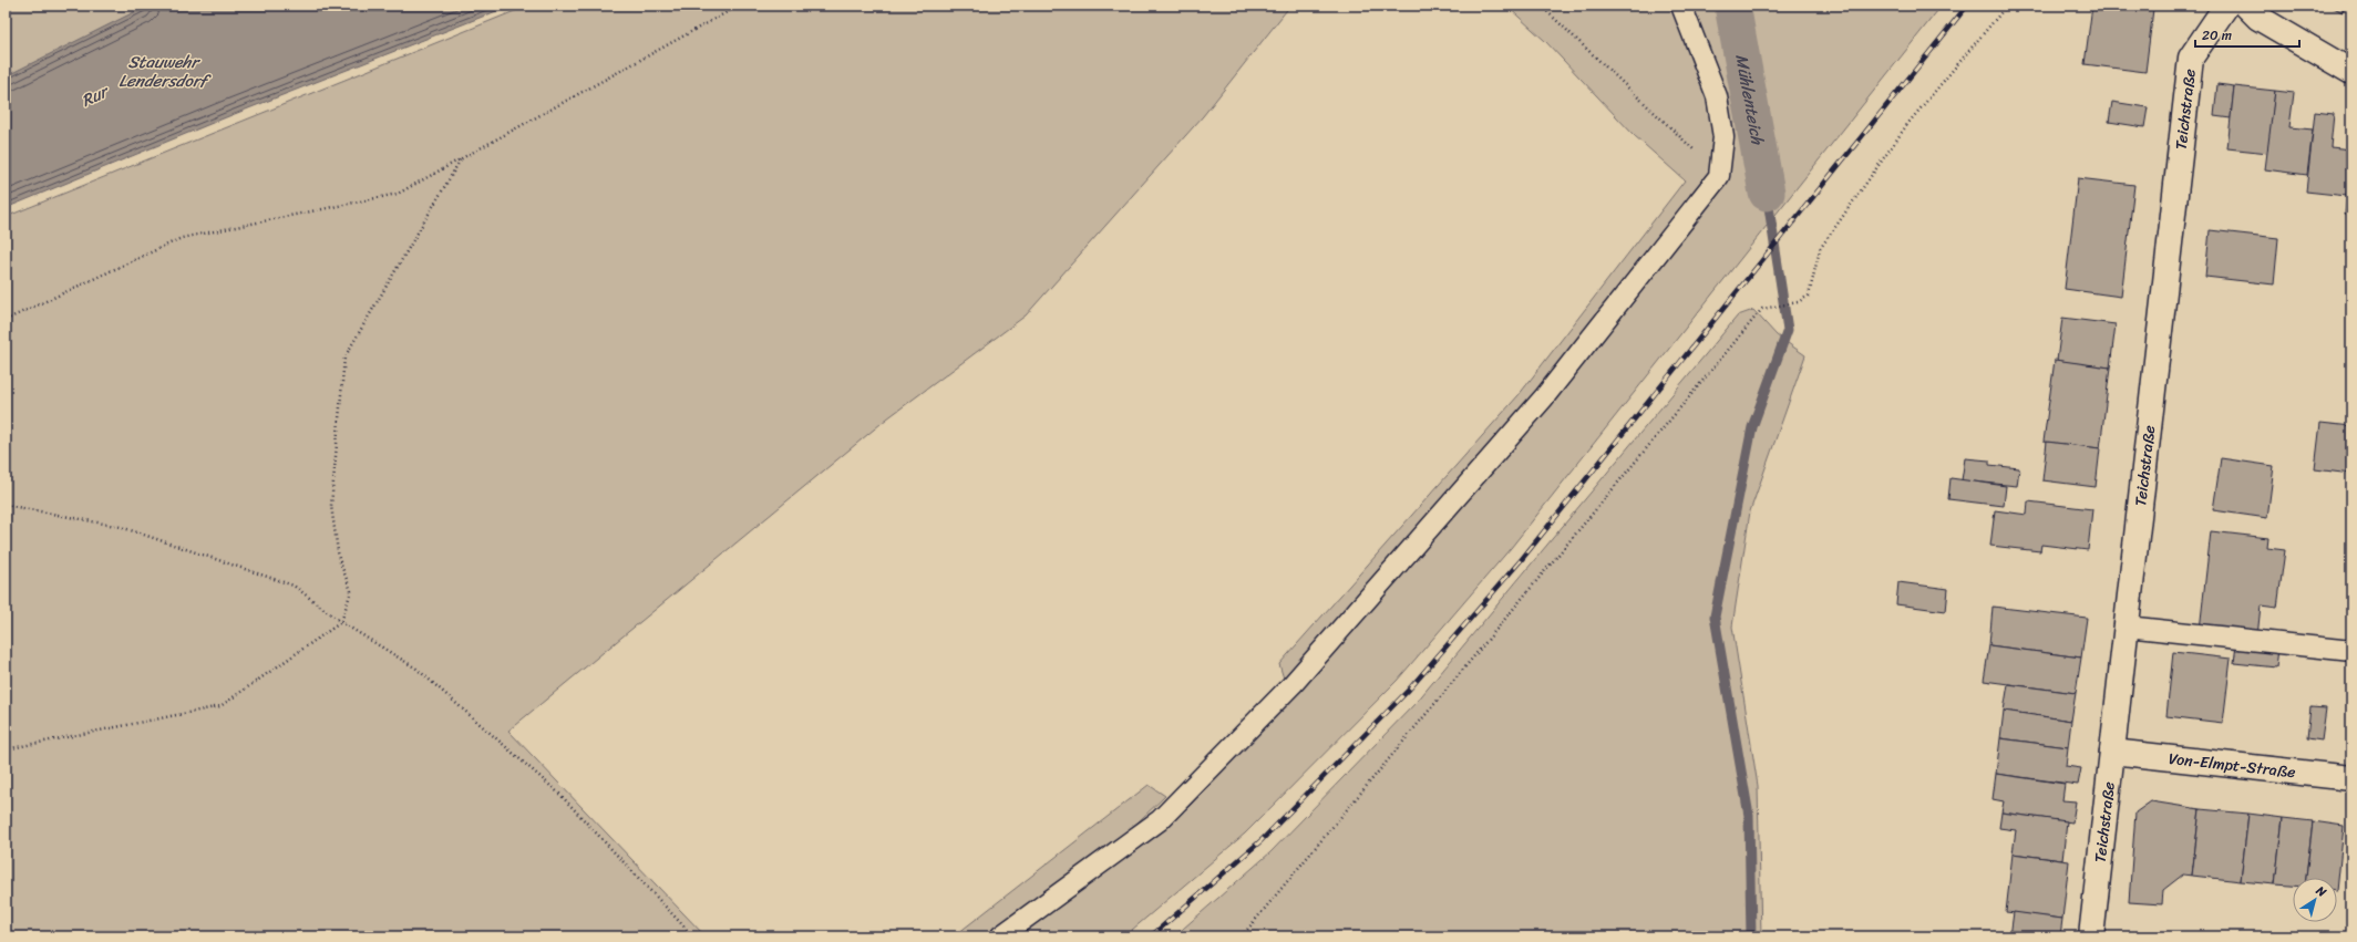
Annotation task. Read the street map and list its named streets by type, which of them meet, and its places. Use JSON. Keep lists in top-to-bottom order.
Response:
{
  "streets": {
    "street": ["Teichstraße", "Von-Elmpt-Straße"]
  },
  "crossings": [
    ["Teichstraße", "Von-Elmpt-Straße"]
  ],
  "water": ["Stauwehr Lendersdorf", "Rur", "Mühlenteich"],
  "scale_bar": "20 m",
  "north": "top right"
}
